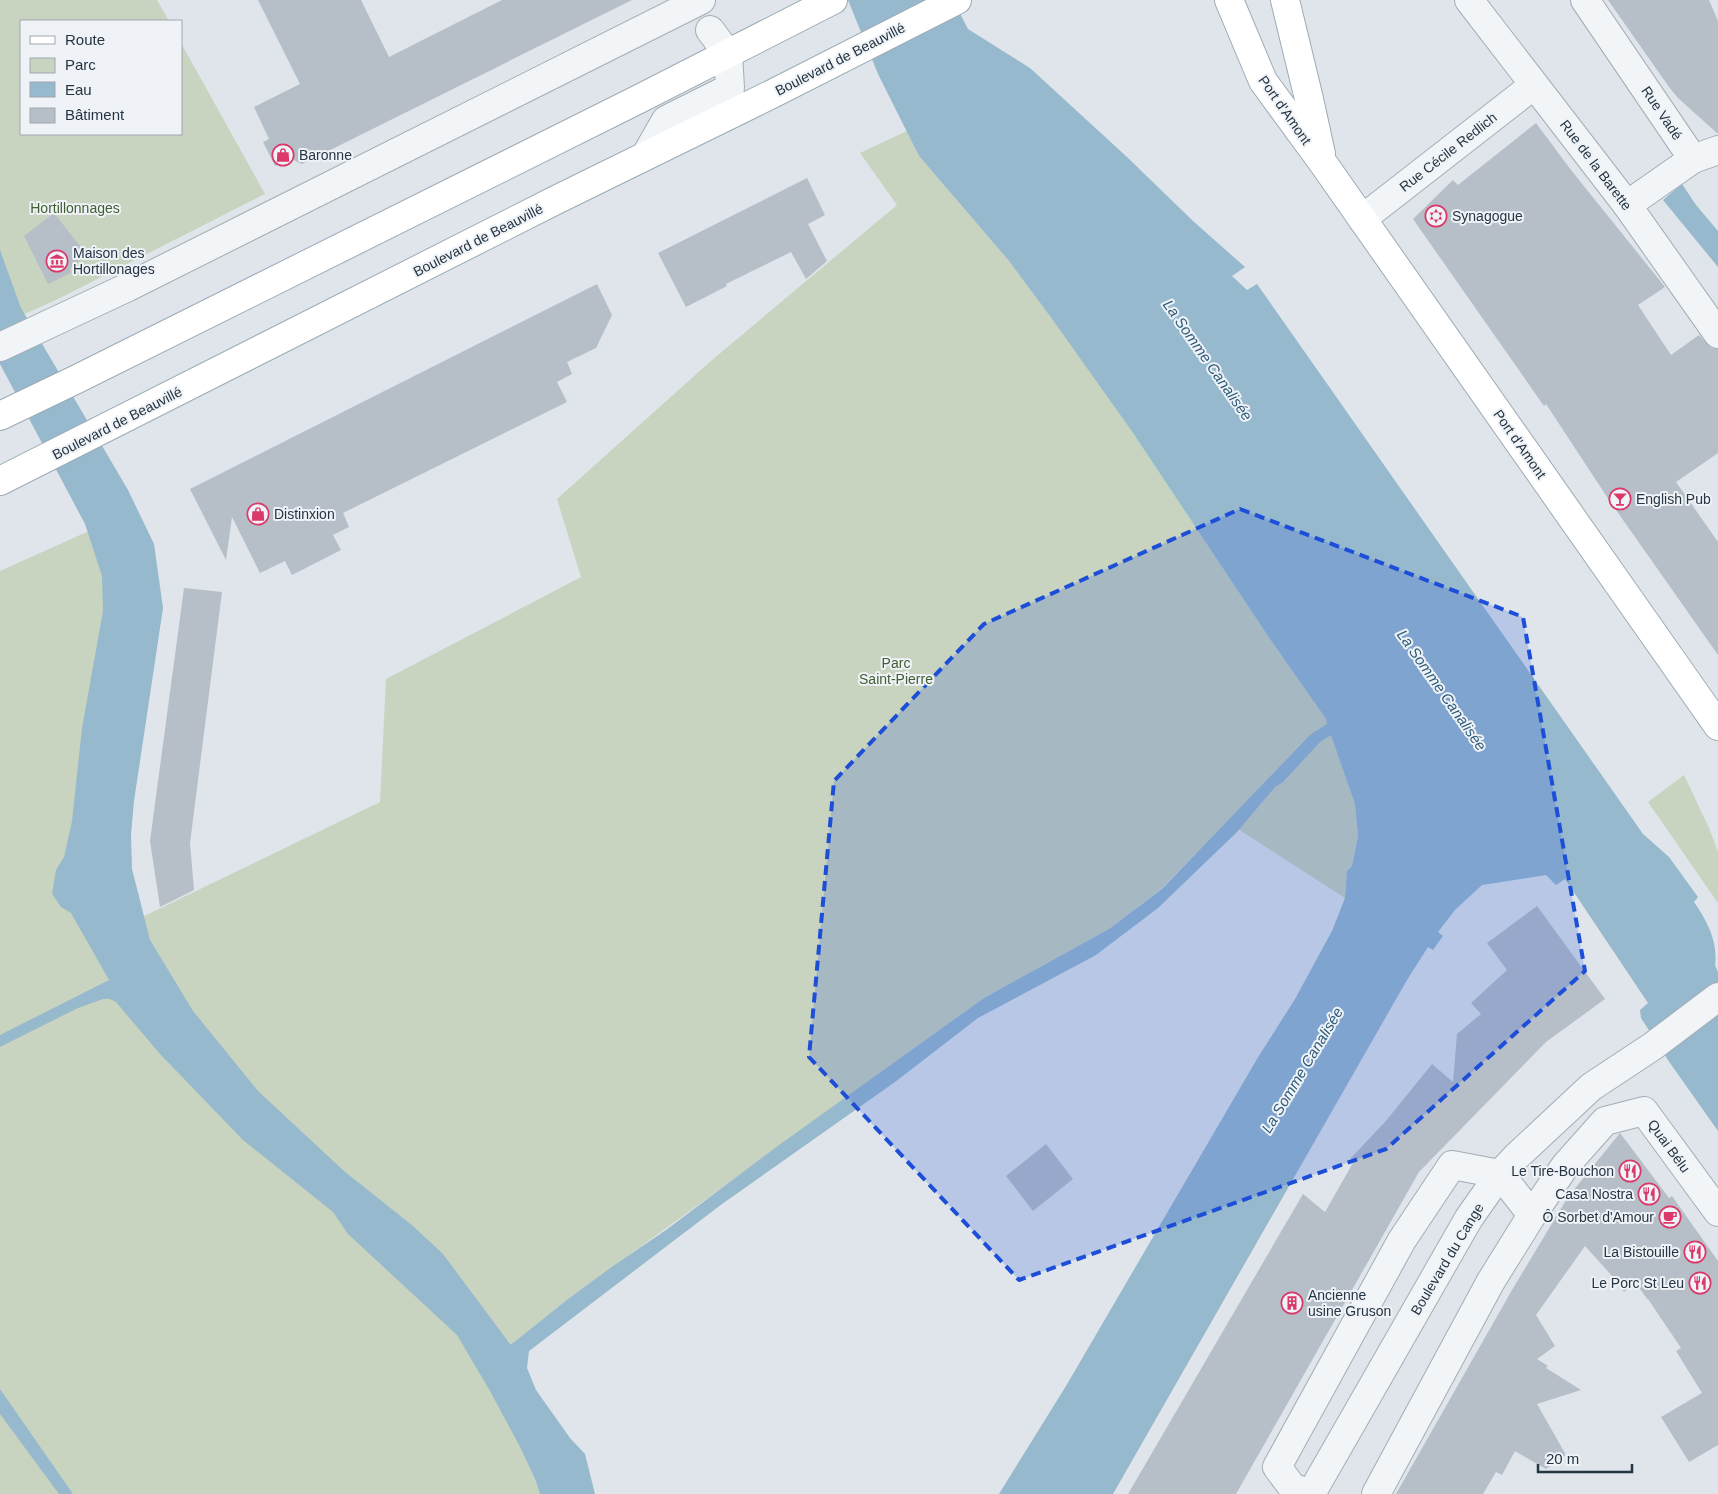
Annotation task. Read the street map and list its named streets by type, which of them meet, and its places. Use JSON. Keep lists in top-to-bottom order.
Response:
{
  "streets": {
    "main road": ["Boulevard de Beauvillé", "Port d'Amont"],
    "street": [
      "Rue Vadé",
      "Rue Cécile Redlich",
      "Rue de la Barette",
      "Quai Bélu",
      "Boulevard du Cange"
    ]
  },
  "crossings": [
    ["Port d'Amont", "Rue Cécile Redlich"],
    ["Rue Vadé", "Rue de la Barette"],
    ["Rue Cécile Redlich", "Rue de la Barette"]
  ],
  "water": ["La Somme Canalisée"],
  "parks": ["Hortillonnages", "Parc Saint-Pierre"],
  "places": {
    "shop": ["Baronne", "Distinxion"],
    "synagogue": ["Synagogue"],
    "museum": ["Maison des Hortillonages"],
    "bar": ["English Pub"],
    "restaurant": [
      "Le Tire-Bouchon",
      "Casa Nostra",
      "La Bistouille",
      "Le Porc St Leu"
    ],
    "cafe": ["Ô Sorbet d'Amour"],
    "building": ["Ancienne usine Gruson"]
  },
  "legend": [
    "Route",
    "Parc",
    "Eau",
    "Bâtiment"
  ],
  "scale_bar": "20 m"
}
